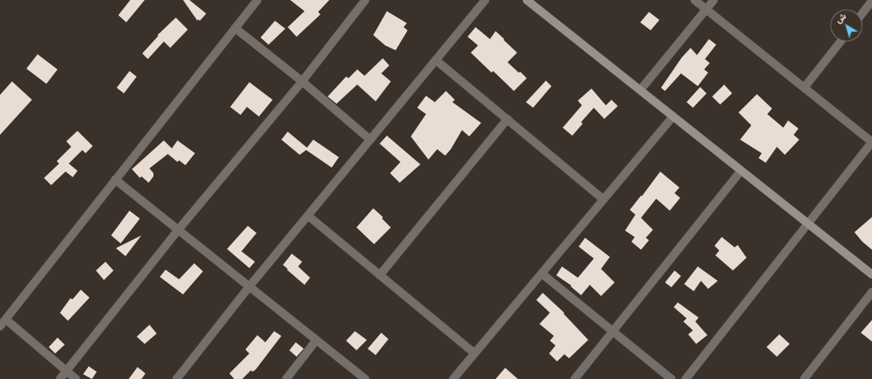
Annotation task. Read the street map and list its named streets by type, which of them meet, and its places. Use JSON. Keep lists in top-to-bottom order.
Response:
{
  "north": "top left"
}
